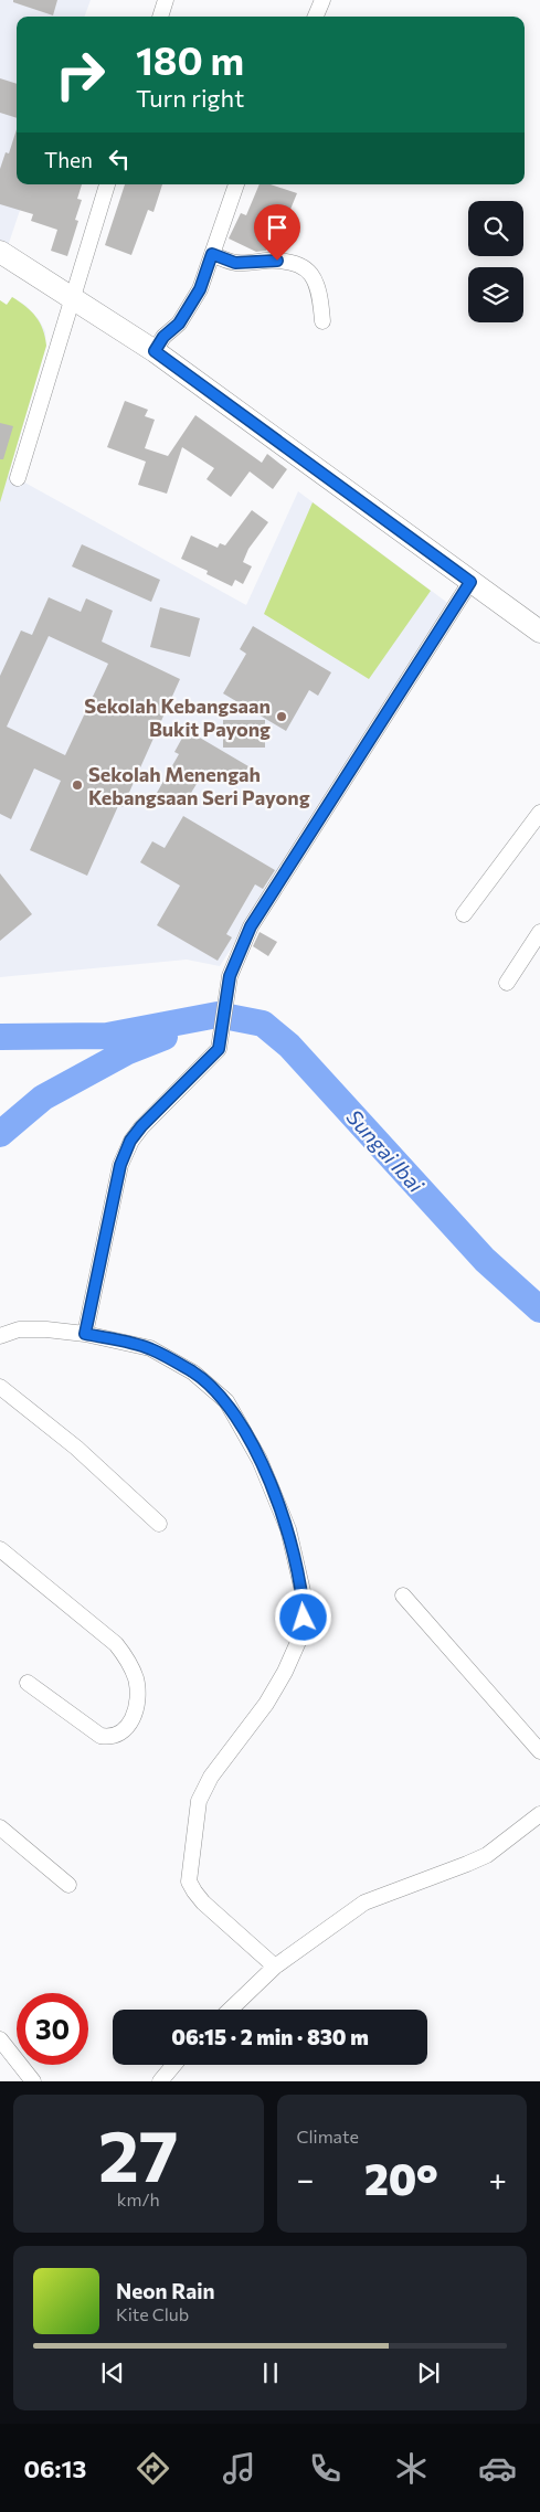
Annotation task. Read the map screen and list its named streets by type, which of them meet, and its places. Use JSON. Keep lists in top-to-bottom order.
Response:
{
  "water": ["Sungai Ibai"],
  "places": ["Sekolah Kebangsaan Bukit Payong", "Sekolah Menengah Kebangsaan Seri Payong"],
  "page": {
    "turn": ["180 m", "Turn right"],
    "then": "Then",
    "limit": "30",
    "trip": "06:15 · 2 min · 830 m",
    "tile": [
      ["27", "km/h"],
      "Climate"
    ],
    "heat": ["−", "20°", "+"],
    "song": ["Neon Rain", "Kite Club"],
    "tabs": "06:13"
  }
}
